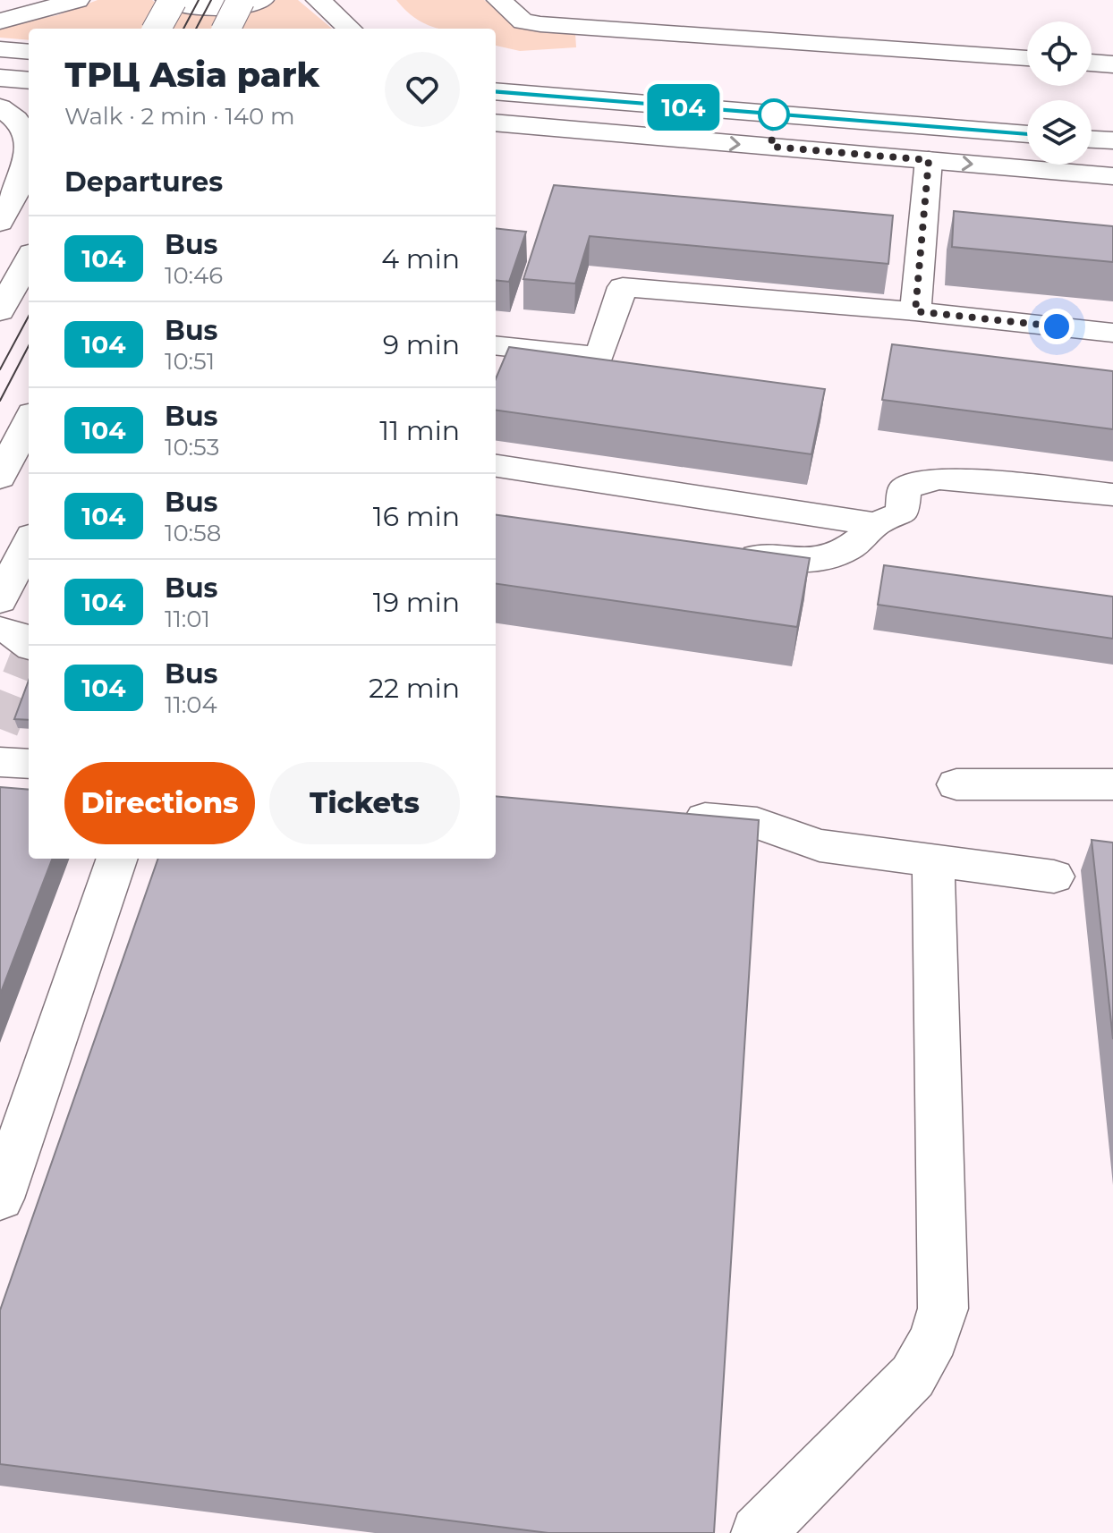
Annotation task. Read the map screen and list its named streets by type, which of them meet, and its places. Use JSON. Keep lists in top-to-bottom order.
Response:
{
  "lines": ["bus line 104"],
  "page": {
    "on_map": "104",
    "heading": [
      ["ТРЦ Asia park", "Walk · 2 min · 140 m"],
      "Departures"
    ],
    "list": [
      {
        "mark": "104",
        "name": "Bus",
        "note": "10:46",
        "value": "4 min"
      },
      {
        "mark": "104",
        "name": "Bus",
        "note": "10:51",
        "value": "9 min"
      },
      {
        "mark": "104",
        "name": "Bus",
        "note": "10:53",
        "value": "11 min"
      },
      {
        "mark": "104",
        "name": "Bus",
        "note": "10:58",
        "value": "16 min"
      },
      {
        "mark": "104",
        "name": "Bus",
        "note": "11:01",
        "value": "19 min"
      },
      {
        "mark": "104",
        "name": "Bus",
        "note": "11:04",
        "value": "22 min"
      }
    ],
    "buttons": ["Directions", "Tickets"]
  }
}
